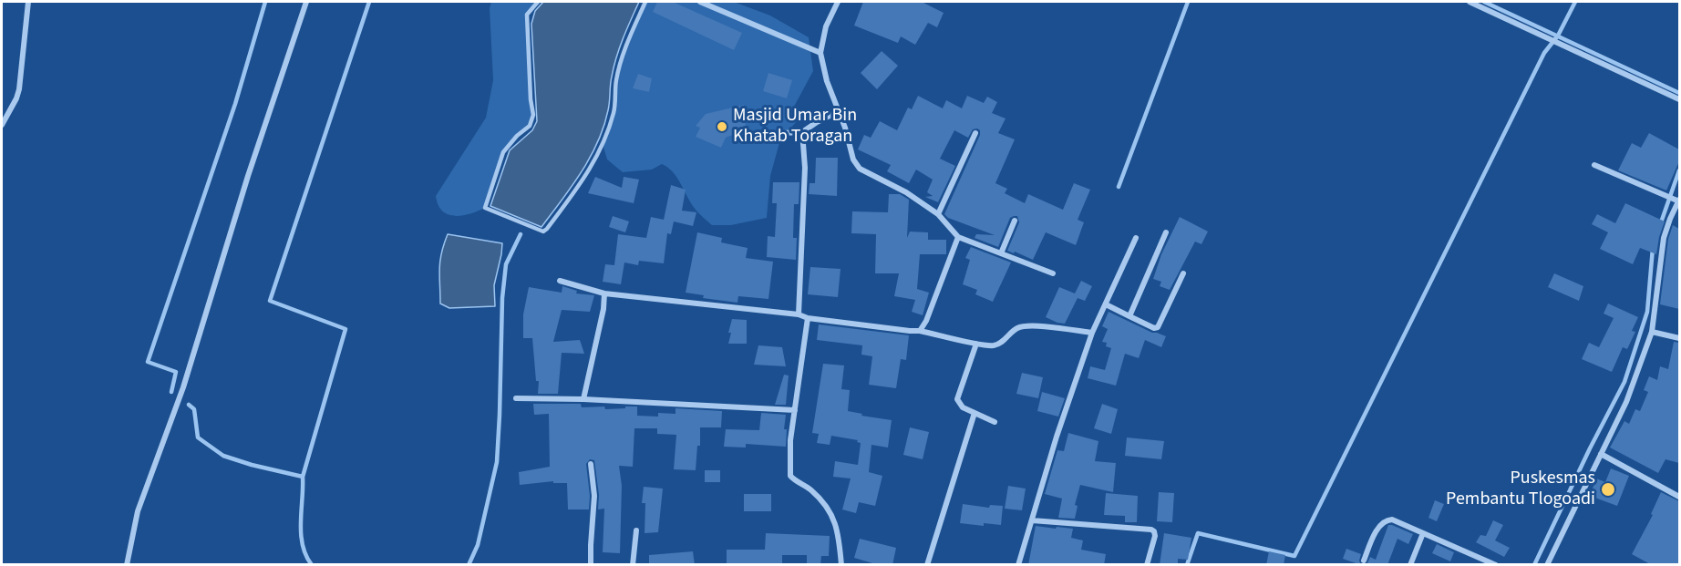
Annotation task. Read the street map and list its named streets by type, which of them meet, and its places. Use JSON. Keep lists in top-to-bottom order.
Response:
{
  "places": ["Masjid Umar Bin Khatab Toragan", "Puskesmas Pembantu Tlogoadi"]
}
